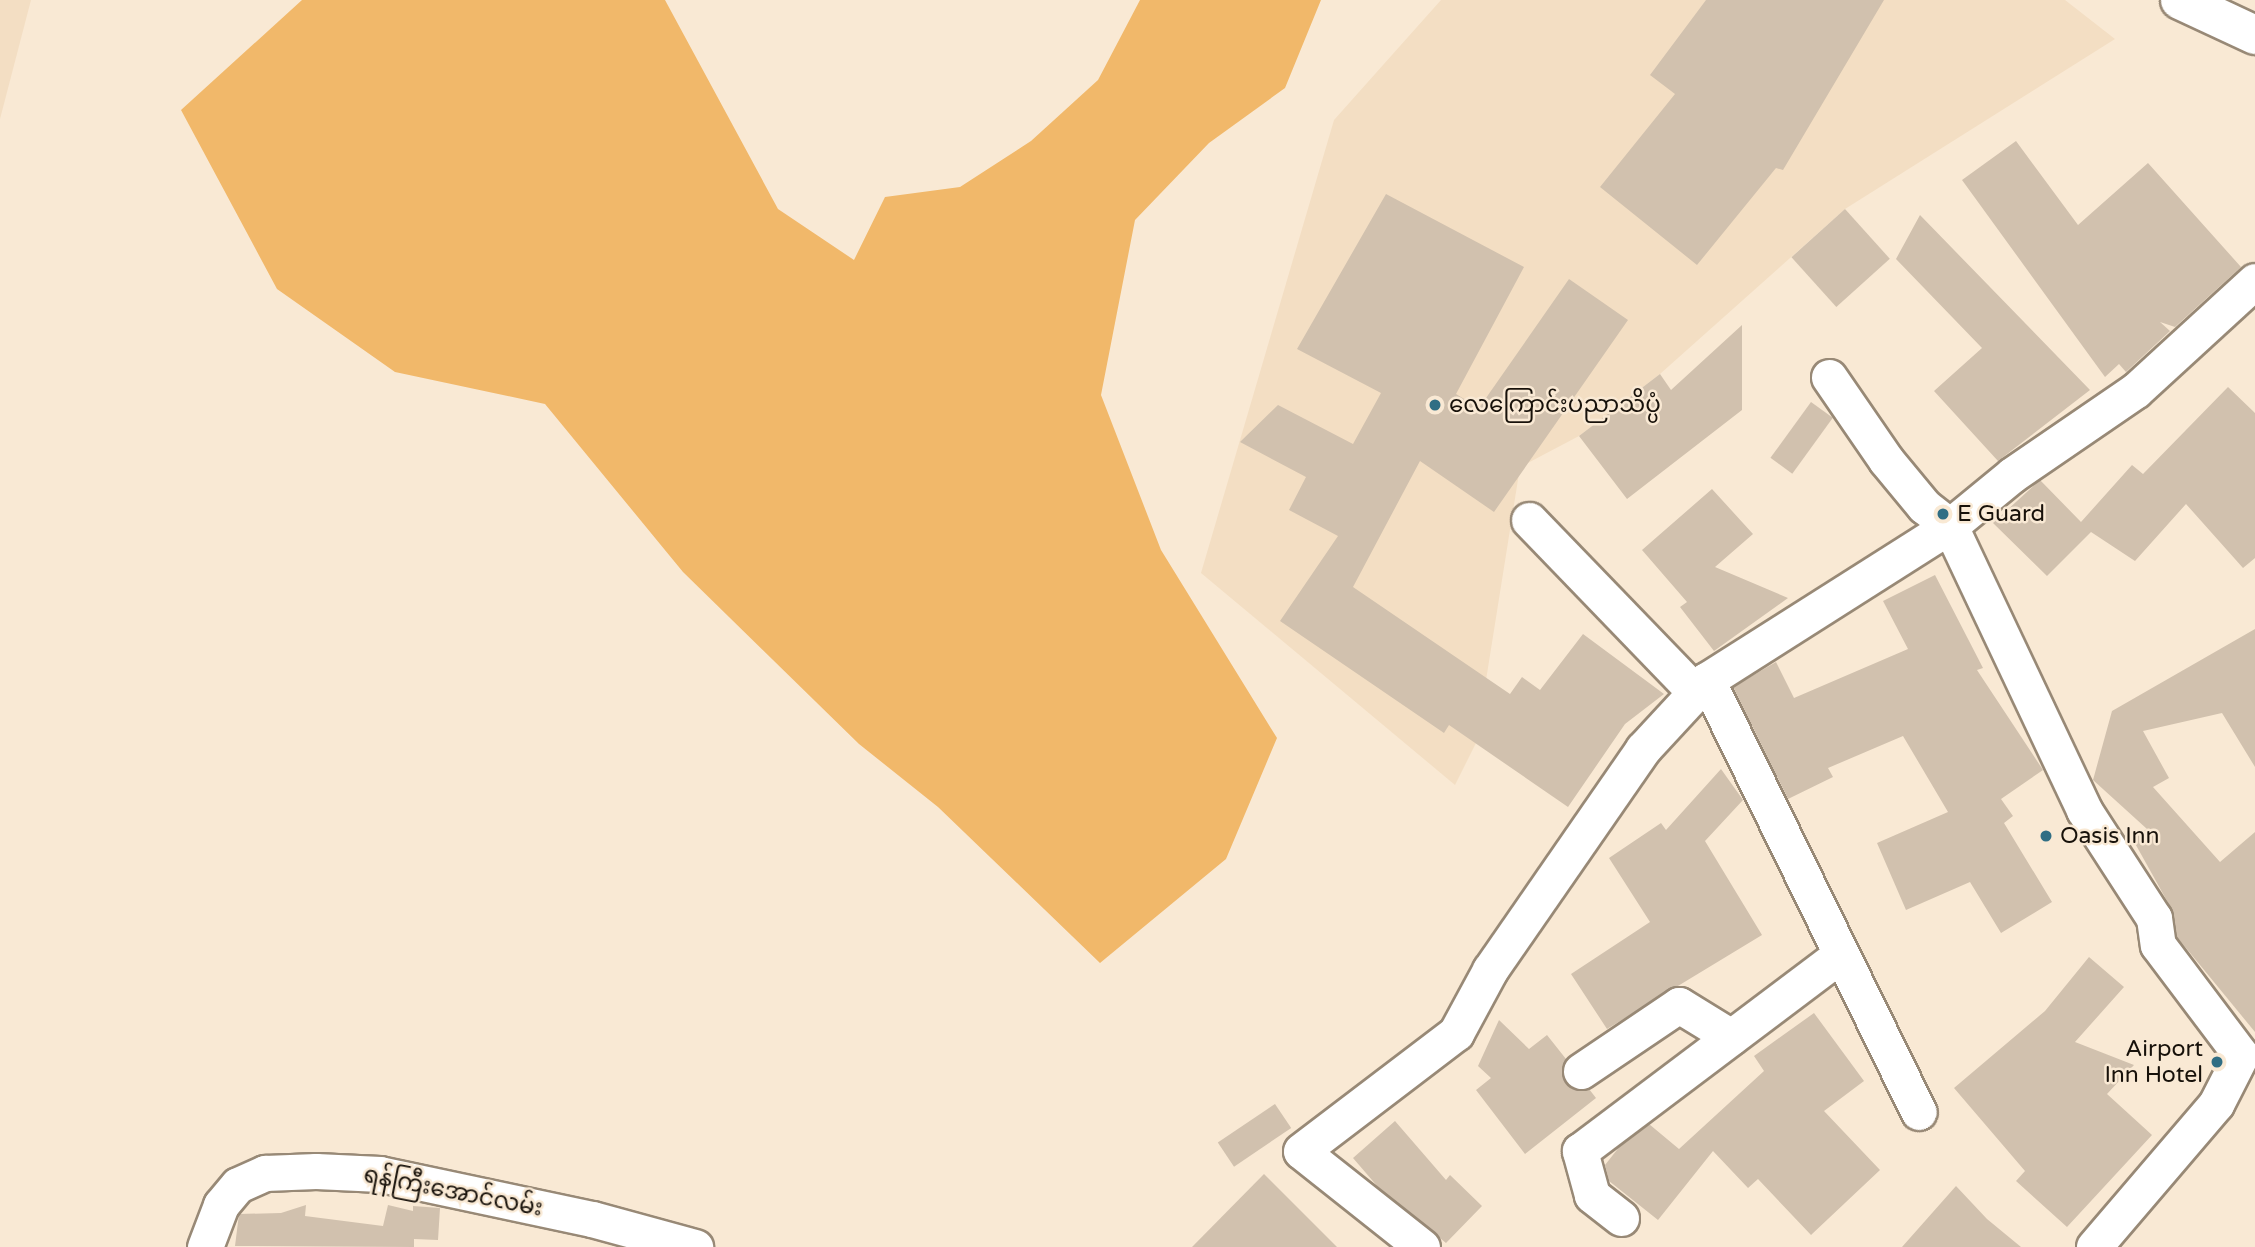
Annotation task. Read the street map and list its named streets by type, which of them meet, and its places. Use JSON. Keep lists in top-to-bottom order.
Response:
{
  "streets": {
    "street": ["ရန်ကြီးအောင်လမ်း"]
  },
  "places": [
    "လေကြောင်းပညာသိပ္ပံ",
    "E Guard",
    "Oasis Inn",
    "Airport Inn Hotel"
  ]
}
